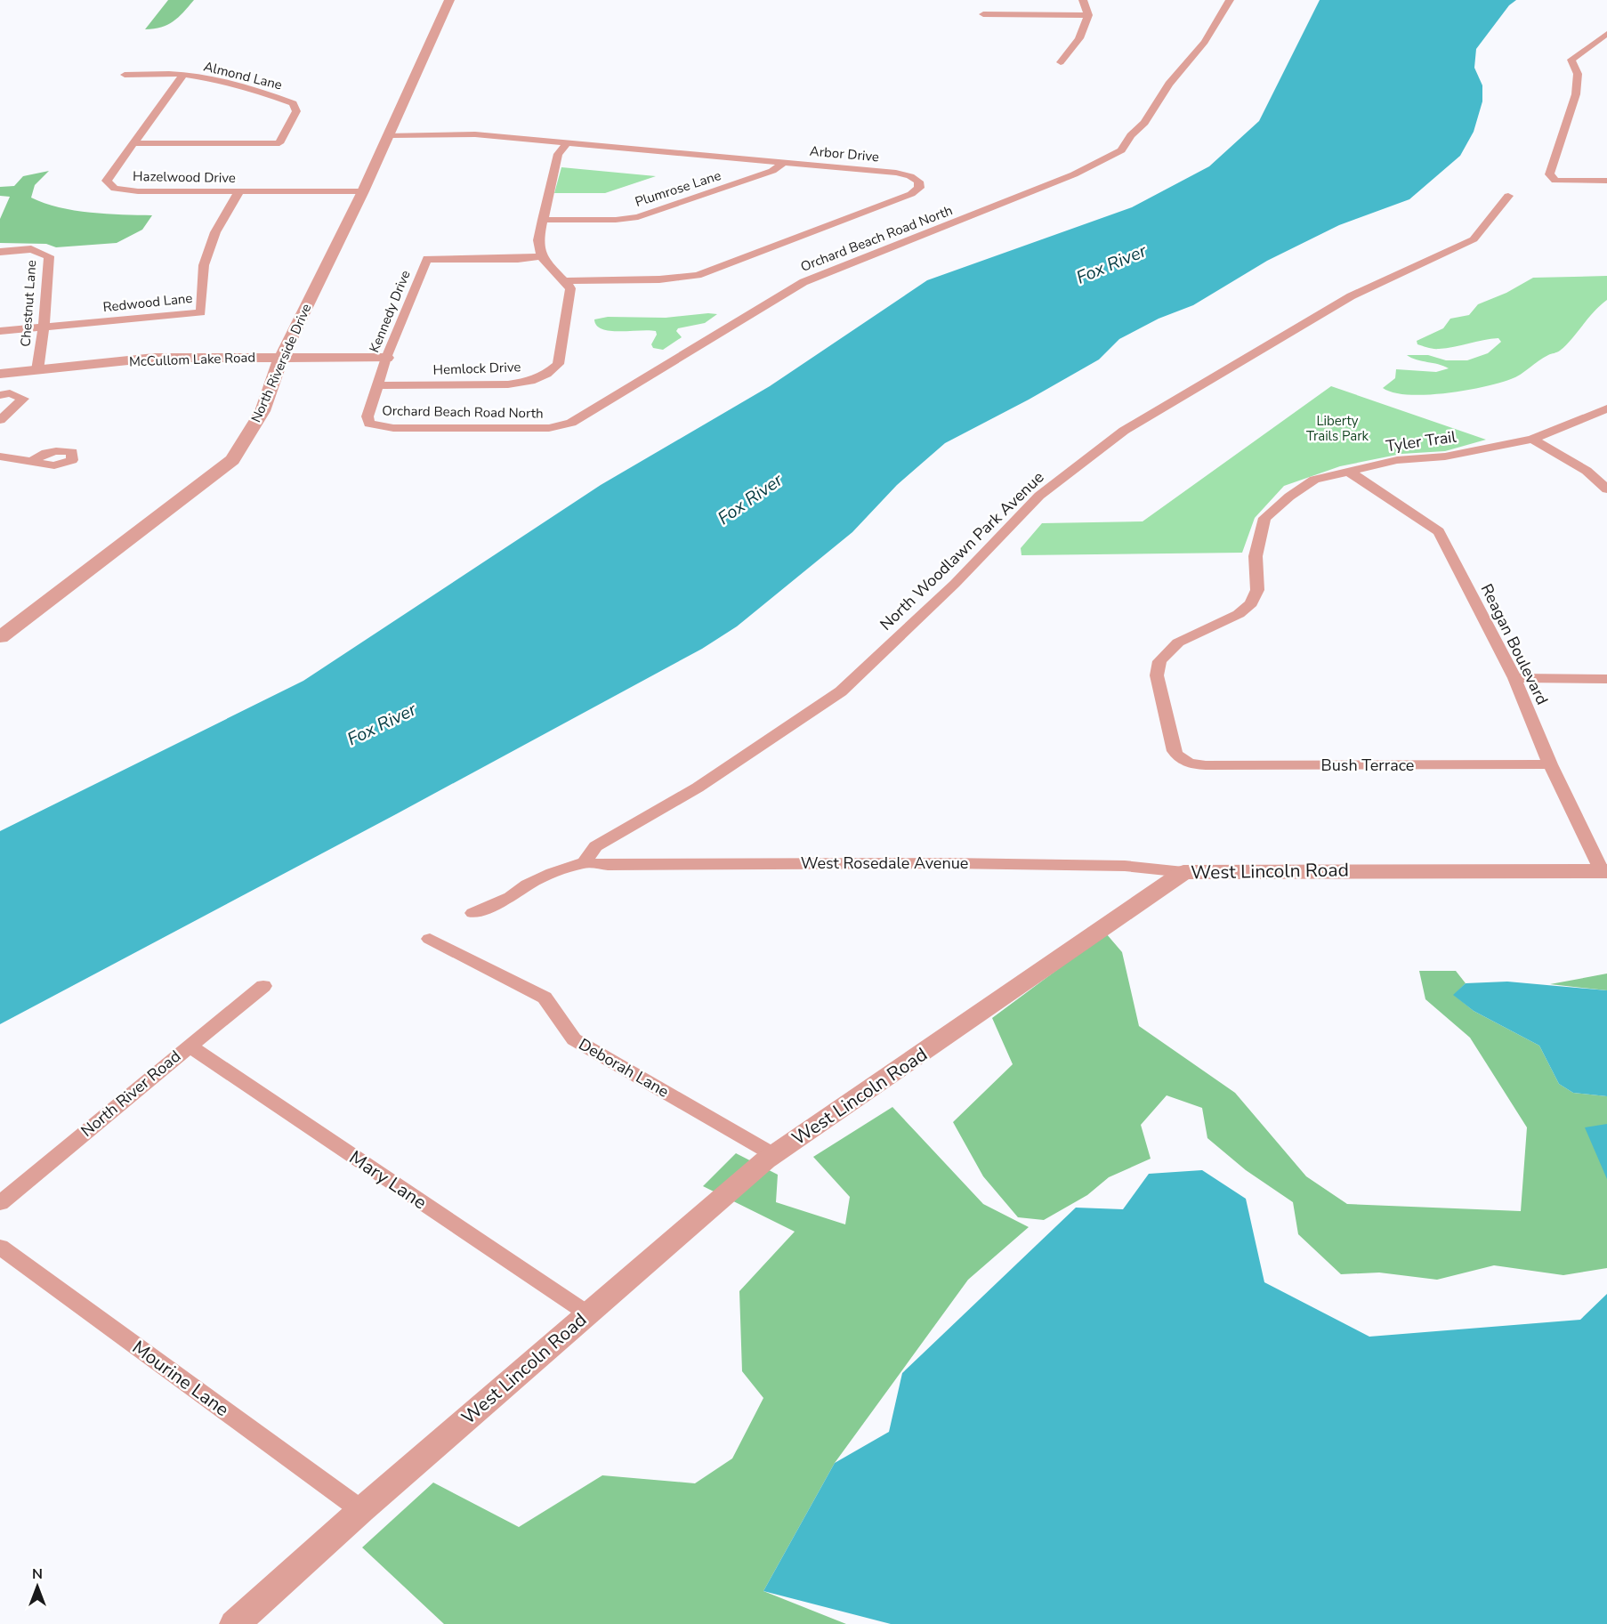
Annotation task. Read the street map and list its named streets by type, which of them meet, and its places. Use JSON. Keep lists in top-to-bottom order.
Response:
{
  "streets": {
    "street": [
      "Almond Lane",
      "Arbor Drive",
      "Hazelwood Drive",
      "Plumrose Lane",
      "Orchard Beach Road North",
      "Redwood Lane",
      "Chestnut Lane",
      "Kennedy Drive",
      "McCullom Lake Road",
      "North Riverside Drive",
      "Hemlock Drive",
      "Tyler Trail",
      "North Woodlawn Park Avenue",
      "Reagan Boulevard",
      "Bush Terrace",
      "West Rosedale Avenue",
      "West Lincoln Road",
      "Deborah Lane",
      "North River Road",
      "Mary Lane",
      "Mourine Lane"
    ]
  },
  "crossings": [
    ["Almond Lane", "Hazelwood Drive"],
    ["Arbor Drive", "Plumrose Lane"],
    ["Arbor Drive", "North Riverside Drive"],
    ["Arbor Drive", "Hemlock Drive"],
    ["Hazelwood Drive", "Redwood Lane"],
    ["Hazelwood Drive", "North Riverside Drive"],
    ["Orchard Beach Road North", "Kennedy Drive"],
    ["Redwood Lane", "Chestnut Lane"],
    ["Chestnut Lane", "McCullom Lake Road"],
    ["Kennedy Drive", "McCullom Lake Road"],
    ["Kennedy Drive", "Hemlock Drive"],
    ["McCullom Lake Road", "North Riverside Drive"],
    ["Tyler Trail", "Reagan Boulevard"],
    ["Tyler Trail", "Bush Terrace"],
    ["North Woodlawn Park Avenue", "West Rosedale Avenue"],
    ["Reagan Boulevard", "Bush Terrace"],
    ["Reagan Boulevard", "West Lincoln Road"],
    ["West Rosedale Avenue", "West Lincoln Road"],
    ["West Lincoln Road", "Deborah Lane"],
    ["West Lincoln Road", "Mary Lane"],
    ["West Lincoln Road", "Mourine Lane"],
    ["North River Road", "Mary Lane"]
  ],
  "water": ["Fox River"],
  "parks": ["Liberty Trails Park"],
  "north": "top"
}
